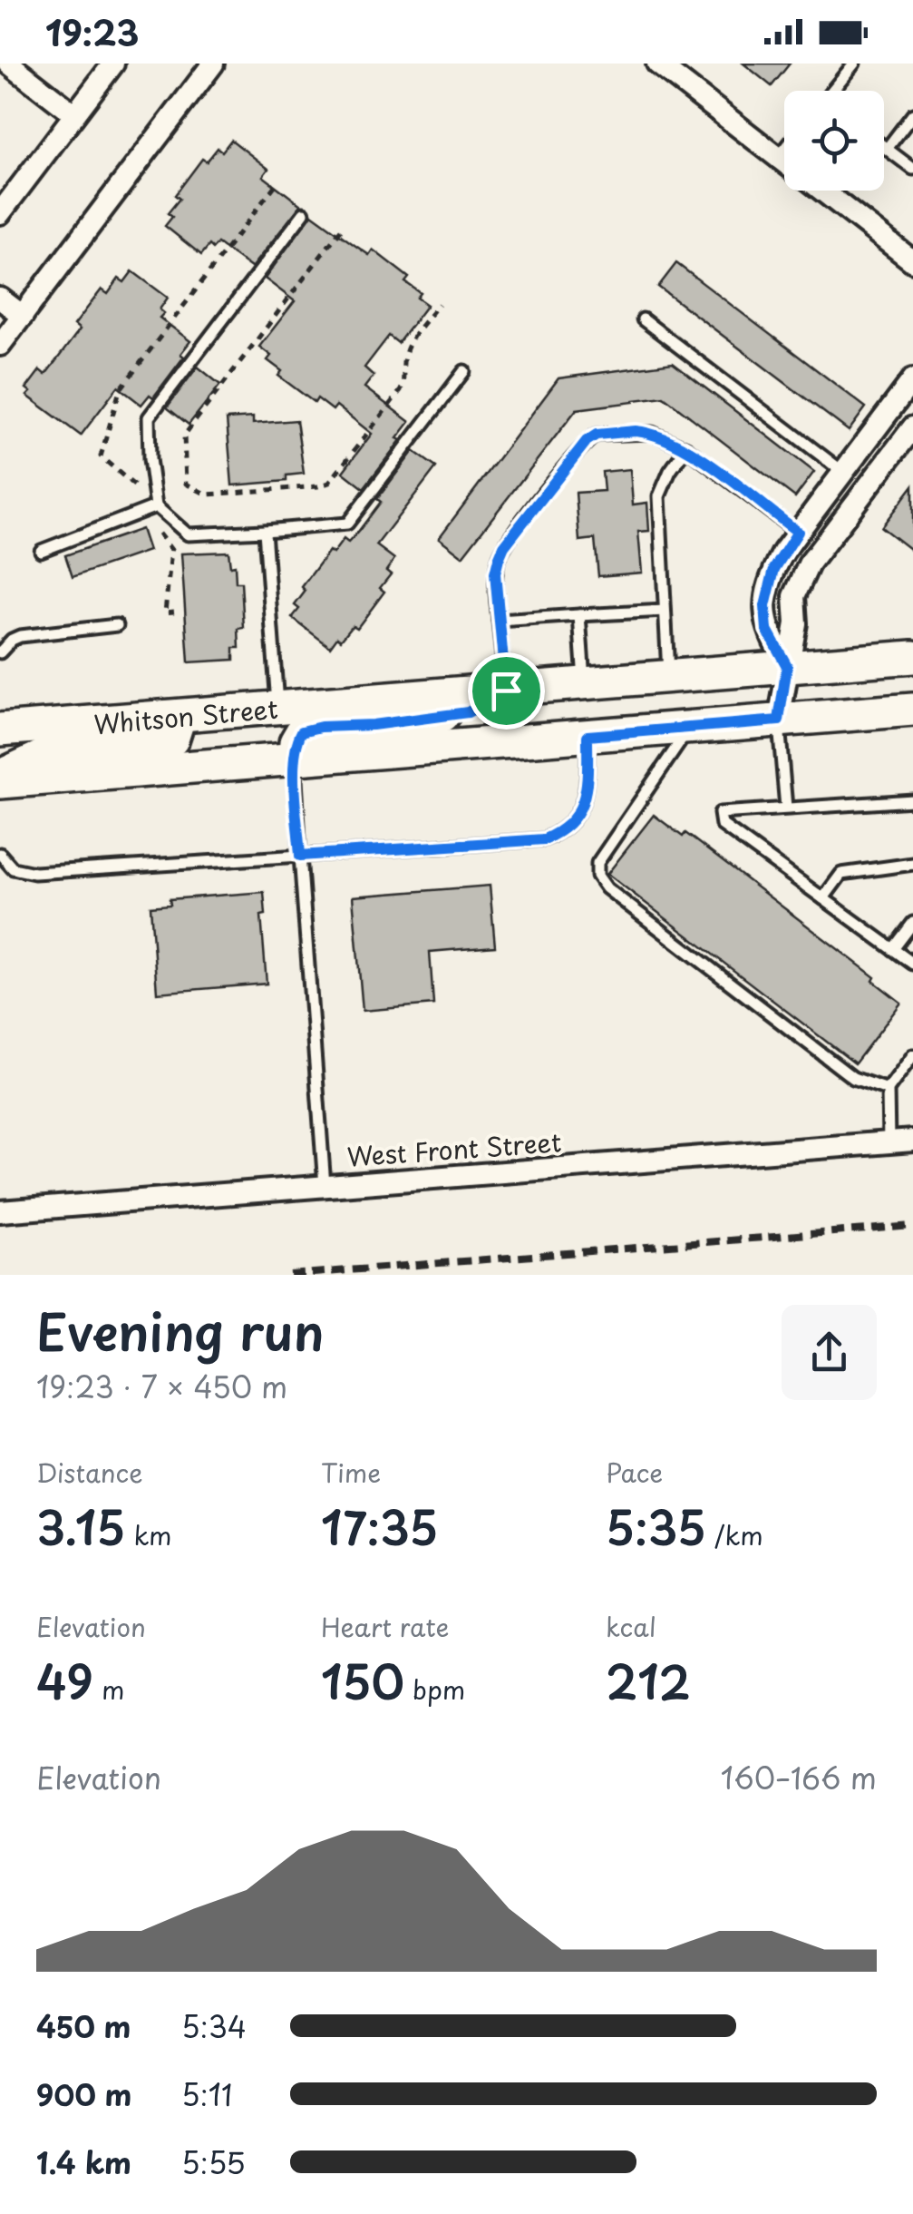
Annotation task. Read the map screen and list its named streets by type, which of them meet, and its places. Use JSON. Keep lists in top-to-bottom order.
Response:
{
  "streets": {
    "main road": ["Whitson Street"],
    "street": ["West Front Street"]
  },
  "page": {
    "status": "19:23",
    "heading": ["Evening run", "19:23 · 7 × 450 m"],
    "stats": [
      ["Distance", "3.15 km"],
      ["Time", "17:35"],
      ["Pace", "5:35 /km"],
      ["Elevation", "49 m"],
      ["Heart rate", "150 bpm"],
      ["kcal", "212"]
    ],
    "chart": ["Elevation", "160–166 m"],
    "list": [
      {
        "name": "450 m",
        "note": "5:34"
      },
      {
        "name": "900 m",
        "note": "5:11"
      },
      {
        "name": "1.4 km",
        "note": "5:55"
      }
    ]
  }
}
